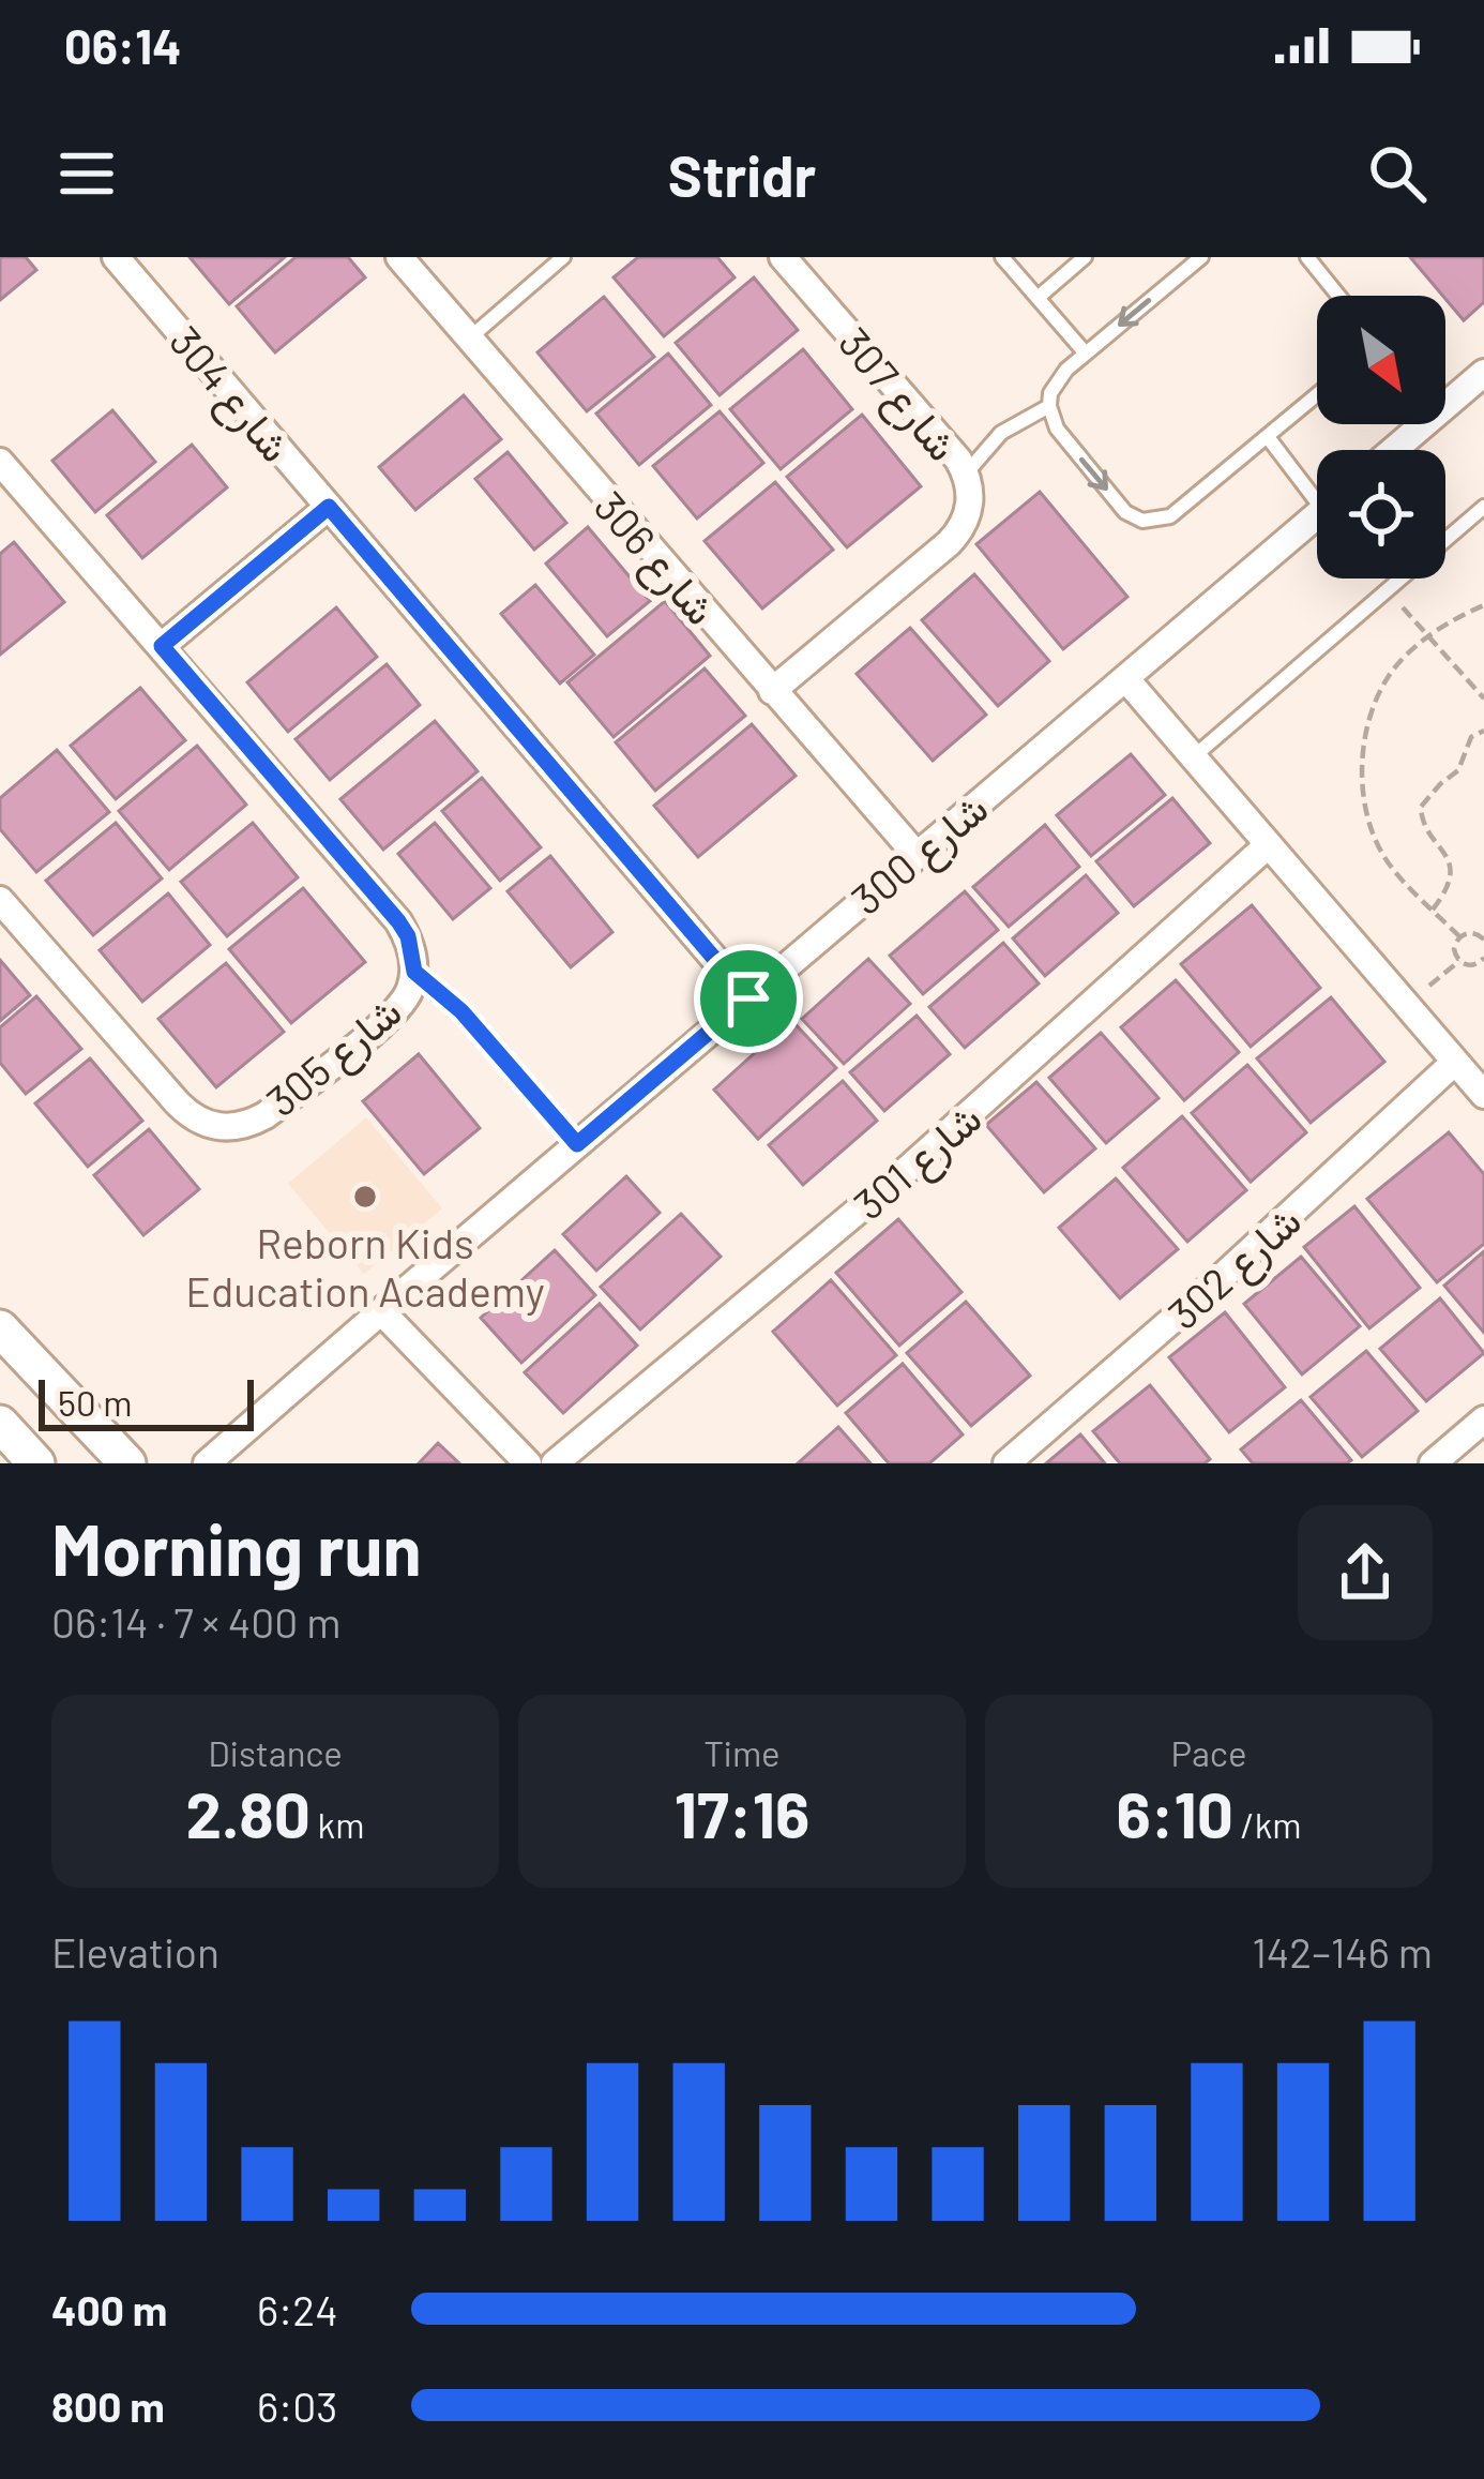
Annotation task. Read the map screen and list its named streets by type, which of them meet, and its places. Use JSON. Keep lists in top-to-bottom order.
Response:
{
  "streets": {
    "street": [
      "شارع 304",
      "شارع 307",
      "شارع 306",
      "شارع 300",
      "شارع 305",
      "شارع 301",
      "شارع 302"
    ]
  },
  "crossings": [
    ["شارع 304", "شارع 300"],
    ["شارع 307", "شارع 306"],
    ["شارع 306", "شارع 300"]
  ],
  "places": ["Reborn Kids Education Academy"],
  "scale_bar": "50 m",
  "north": "bottom right",
  "page": {
    "status": "06:14",
    "header": "Stridr",
    "scale": "50 m",
    "heading": ["Morning run", "06:14 · 7 × 400 m"],
    "stats": [
      ["Distance", "2.80 km"],
      ["Time", "17:16"],
      ["Pace", "6:10 /km"]
    ],
    "chart": ["Elevation", "142–146 m"],
    "list": [
      {
        "name": "400 m",
        "note": "6:24"
      },
      {
        "name": "800 m",
        "note": "6:03"
      }
    ]
  }
}
